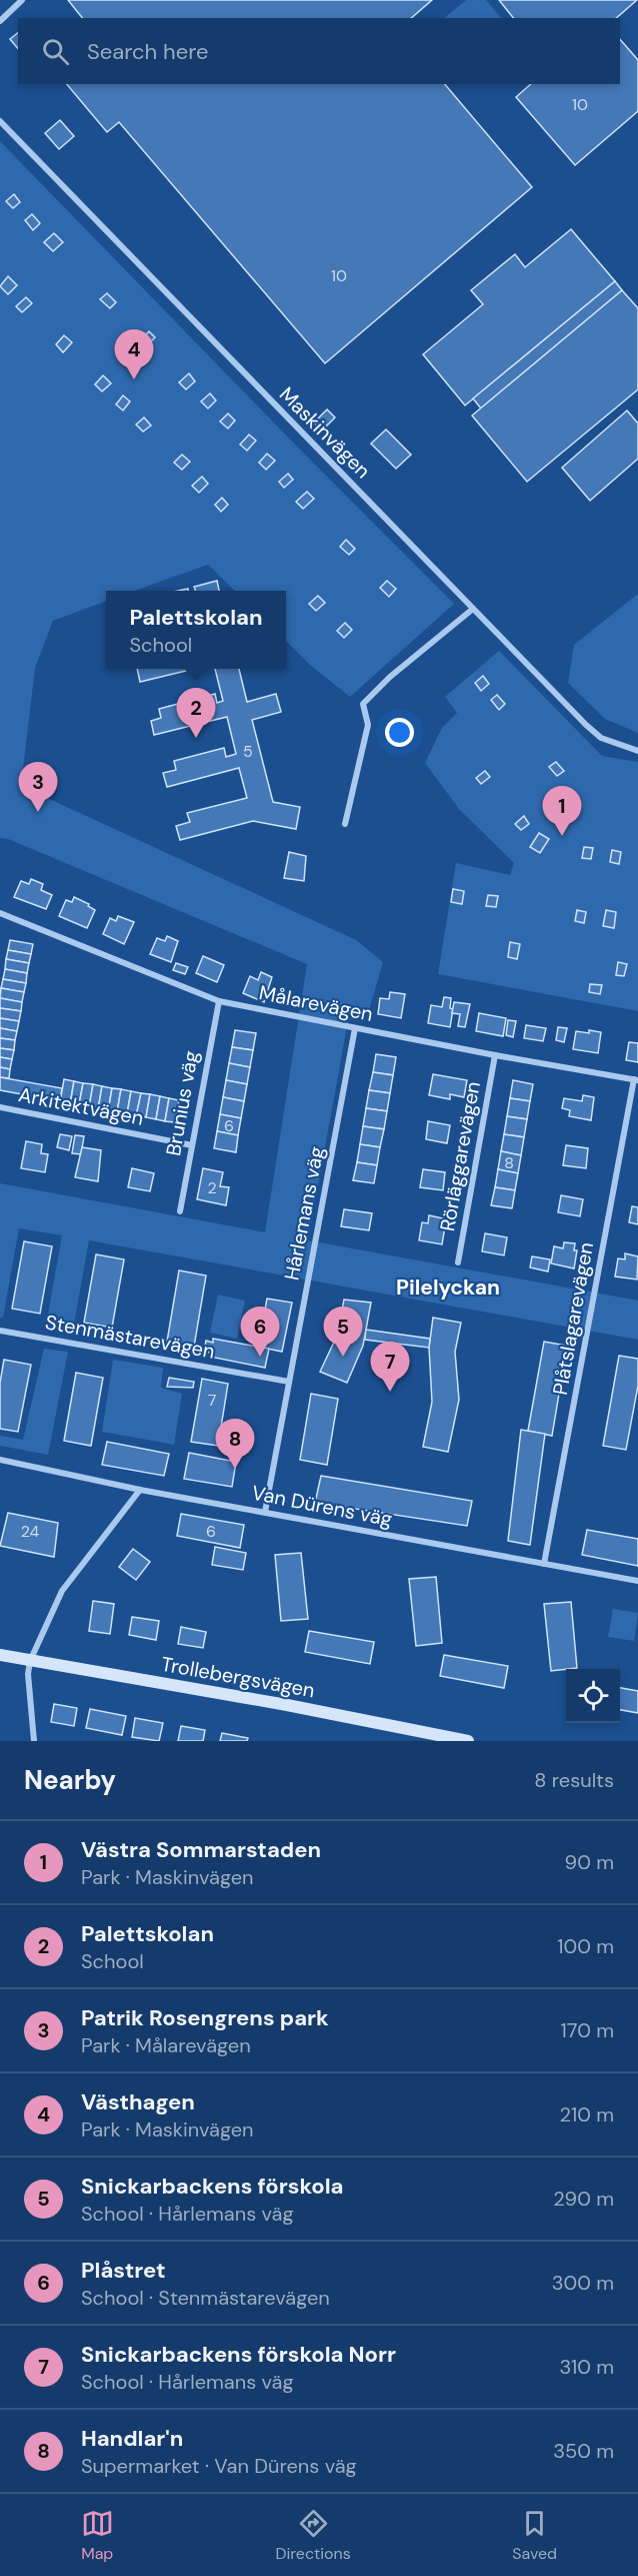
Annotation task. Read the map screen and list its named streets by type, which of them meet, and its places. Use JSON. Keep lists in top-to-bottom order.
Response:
{
  "streets": {
    "street": [
      "Maskinvägen",
      "Målarevägen",
      "Brunius väg",
      "Arkitektvägen",
      "Rörläggarevägen",
      "Hårlemans väg",
      "Plåtslagarevägen",
      "Stenmästarevägen",
      "Van Dürens väg",
      "Trollebergsvägen"
    ]
  },
  "crossings": [
    ["Målarevägen", "Brunius väg"],
    ["Målarevägen", "Rörläggarevägen"],
    ["Målarevägen", "Hårlemans väg"],
    ["Målarevägen", "Plåtslagarevägen"],
    ["Brunius väg", "Arkitektvägen"],
    ["Hårlemans väg", "Stenmästarevägen"],
    ["Hårlemans väg", "Van Dürens väg"],
    ["Plåtslagarevägen", "Van Dürens väg"]
  ],
  "districts": ["Pilelyckan"],
  "house_numbers": [
    "10",
    "10",
    "5",
    "6",
    "8",
    "2",
    "7",
    "24",
    "6"
  ],
  "page": {
    "search": "Search here",
    "pins": [
      "4",
      "2",
      "3",
      "1",
      "5",
      "6",
      "7",
      "8"
    ],
    "popup": ["Palettskolan", "School"],
    "heading": ["Nearby", "8 results"],
    "list": [
      {
        "mark": "1",
        "name": "Västra Sommarstaden",
        "note": "Park · Maskinvägen",
        "value": "90 m"
      },
      {
        "mark": "2",
        "name": "Palettskolan",
        "note": "School",
        "value": "100 m"
      },
      {
        "mark": "3",
        "name": "Patrik Rosengrens park",
        "note": "Park · Målarevägen",
        "value": "170 m"
      },
      {
        "mark": "4",
        "name": "Västhagen",
        "note": "Park · Maskinvägen",
        "value": "210 m"
      },
      {
        "mark": "5",
        "name": "Snickarbackens förskola",
        "note": "School · Hårlemans väg",
        "value": "290 m"
      },
      {
        "mark": "6",
        "name": "Plåstret",
        "note": "School · Stenmästarevägen",
        "value": "300 m"
      },
      {
        "mark": "7",
        "name": "Snickarbackens förskola Norr",
        "note": "School · Hårlemans väg",
        "value": "310 m"
      },
      {
        "mark": "8",
        "name": "Handlar'n",
        "note": "Supermarket · Van Dürens väg",
        "value": "350 m"
      }
    ],
    "nav": ["Map", "Directions", "Saved"]
  }
}
